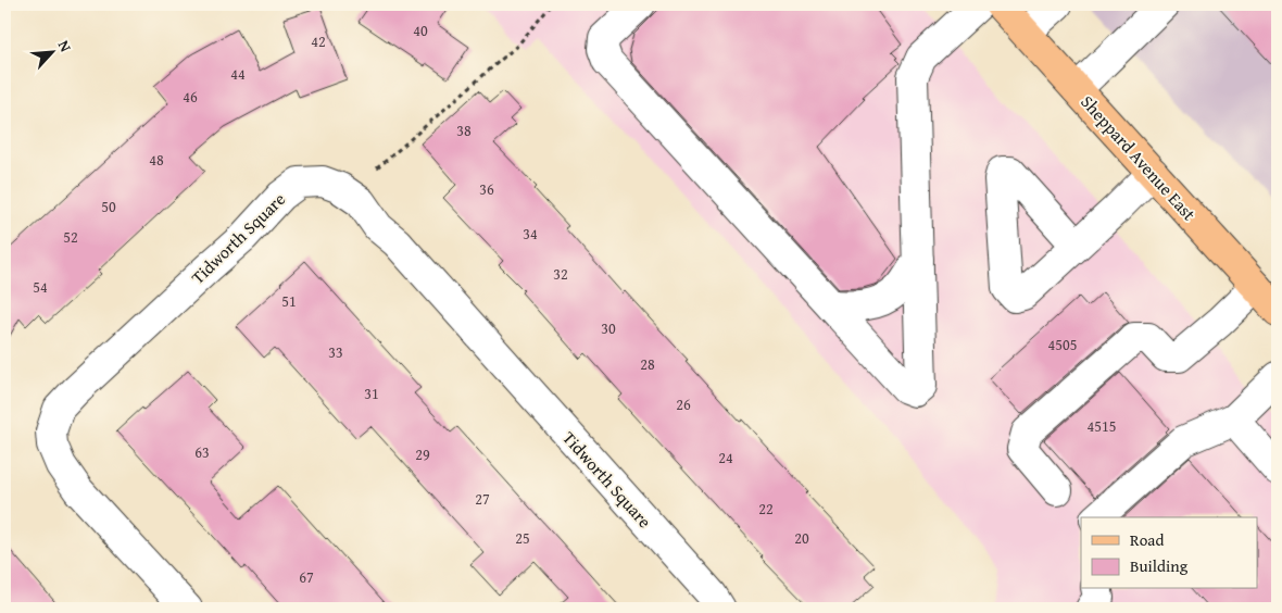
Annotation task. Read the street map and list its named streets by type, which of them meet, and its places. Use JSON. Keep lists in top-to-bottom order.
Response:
{
  "streets": {
    "main road": ["Sheppard Avenue East"],
    "street": ["Tidworth Square"]
  },
  "house_numbers": [
    "40",
    "42",
    "44",
    "46",
    "38",
    "48",
    "36",
    "50",
    "34",
    "52",
    "32",
    "54",
    "51",
    "30",
    "4505",
    "33",
    "28",
    "31",
    "26",
    "4515",
    "63",
    "29",
    "24",
    "27",
    "22",
    "25",
    "20",
    "67"
  ],
  "legend": ["Road", "Building"],
  "north": "top right"
}
